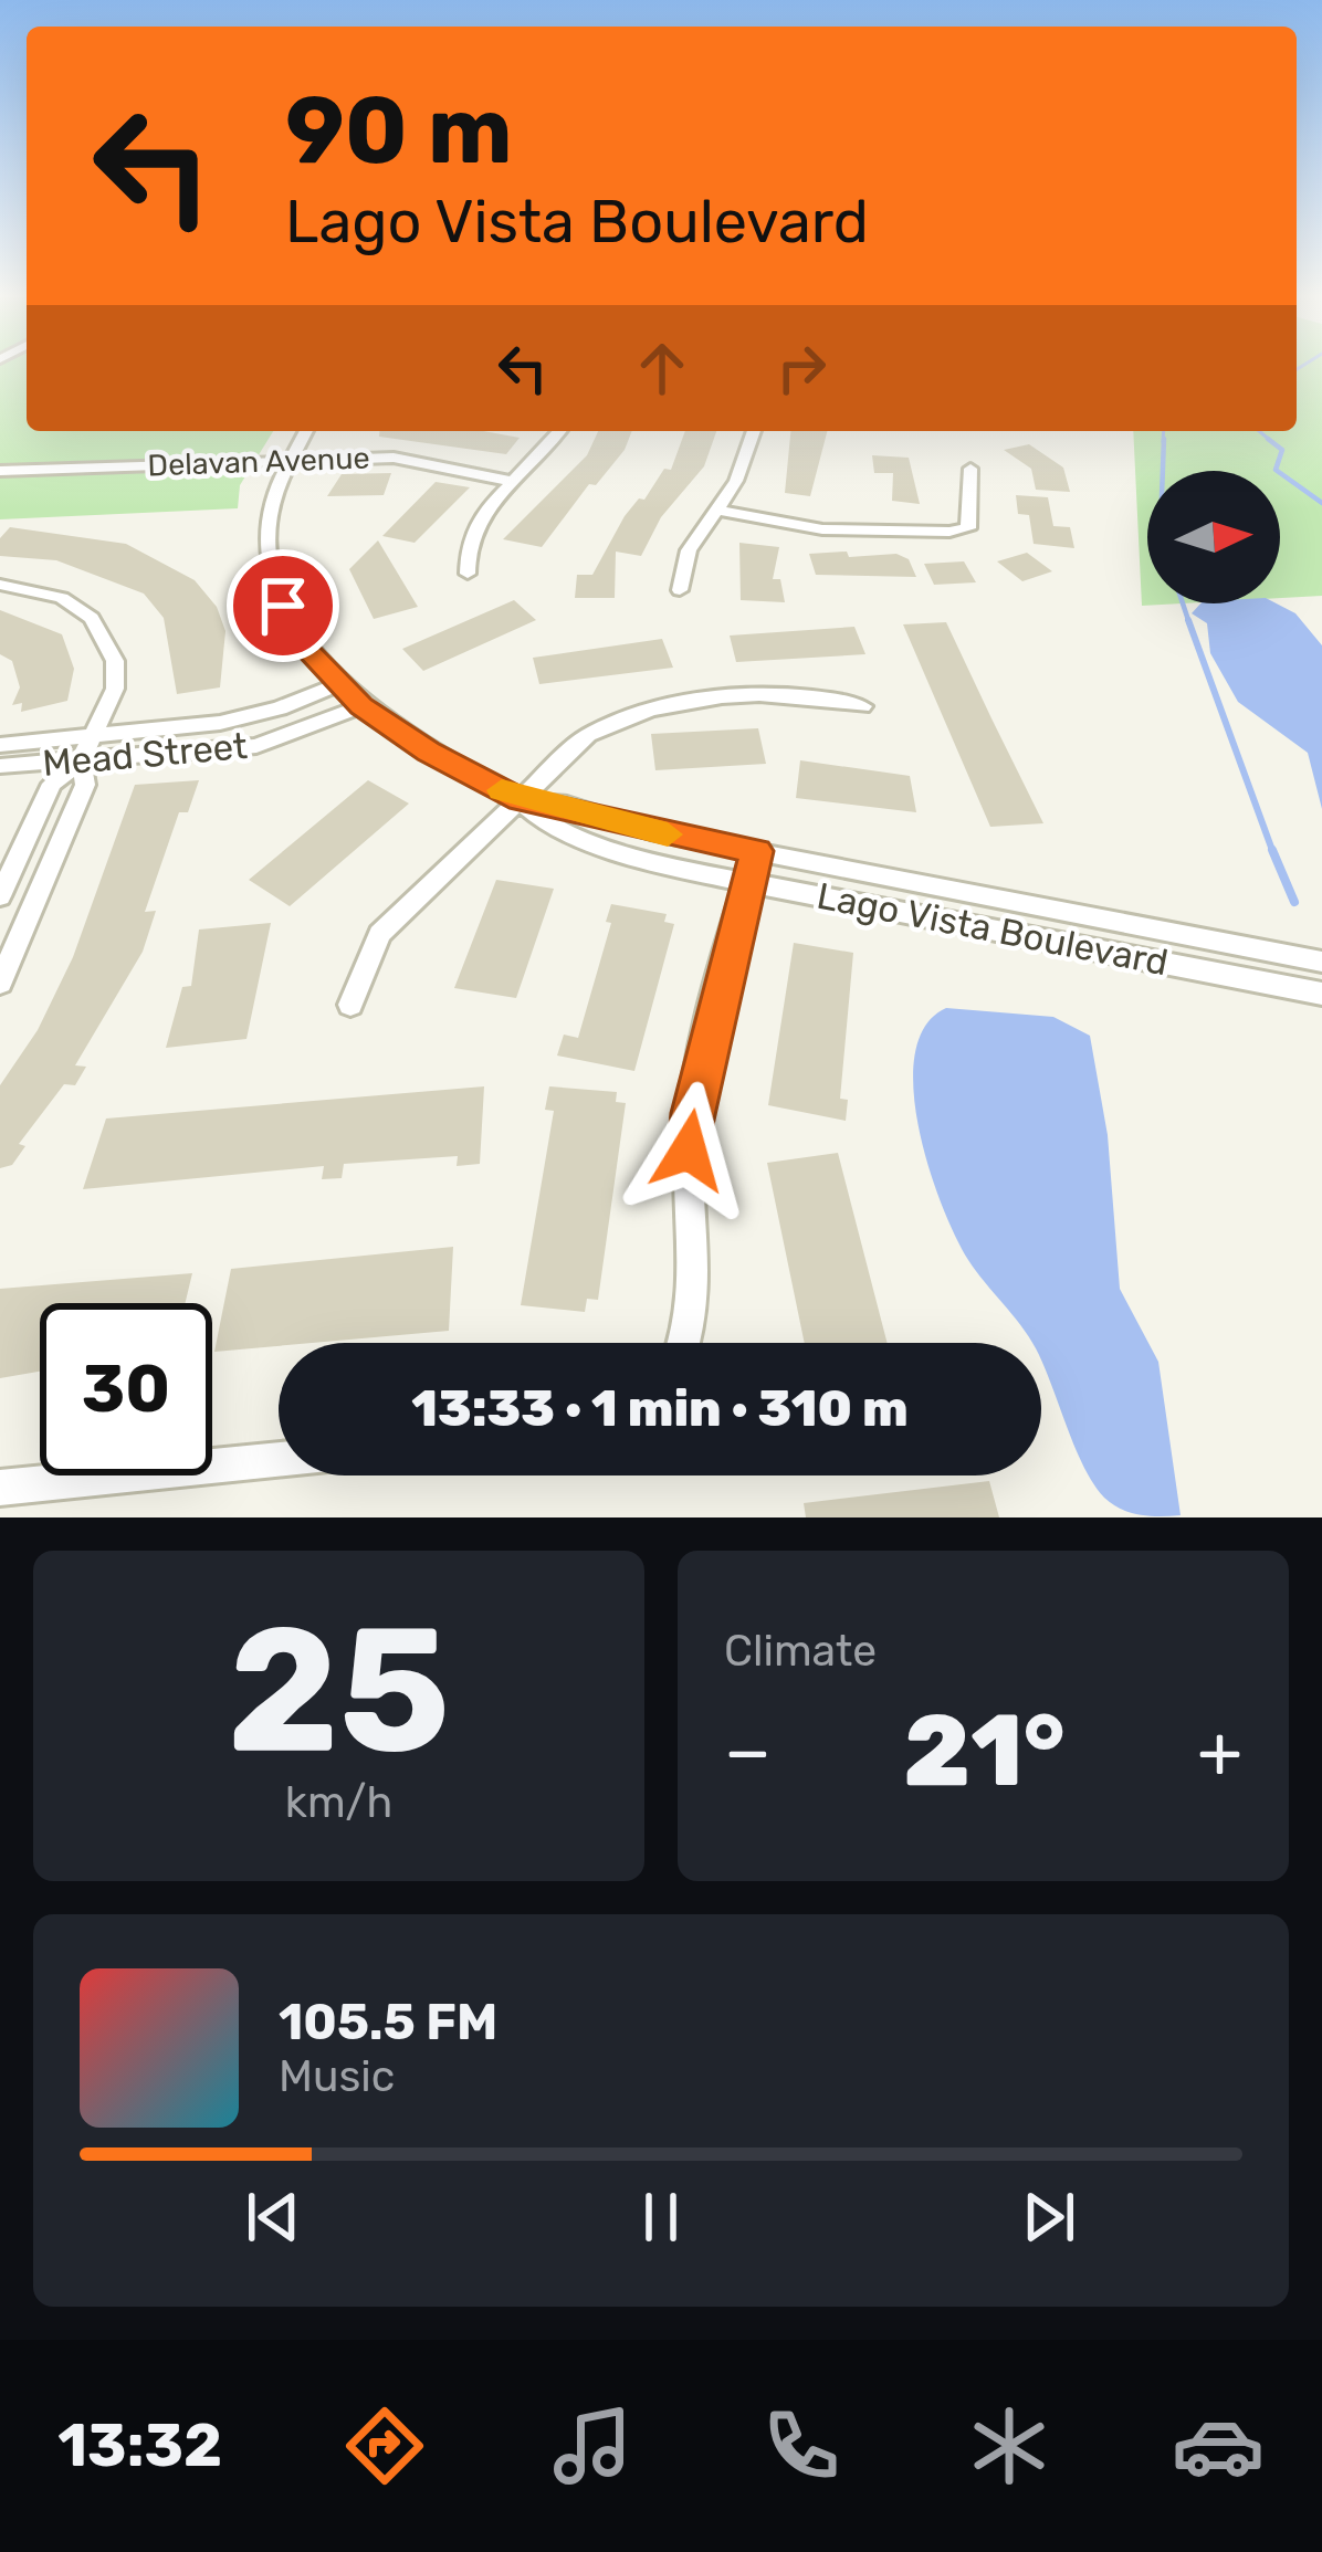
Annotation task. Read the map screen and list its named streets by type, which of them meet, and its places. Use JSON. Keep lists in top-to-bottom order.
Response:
{
  "streets": {
    "street": ["Delavan Avenue", "Mead Street", "Lago Vista Boulevard"]
  },
  "crossings": [
    ["Delavan Avenue", "Lago Vista Boulevard"],
    ["Mead Street", "Lago Vista Boulevard"]
  ],
  "north": "right",
  "page": {
    "turn": ["90 m", "Lago Vista Boulevard"],
    "limit": "30",
    "trip": "13:33 · 1 min · 310 m",
    "tile": [
      ["25", "km/h"],
      "Climate"
    ],
    "heat": ["−", "21°", "+"],
    "song": ["105.5 FM", "Music"],
    "tabs": "13:32"
  }
}
